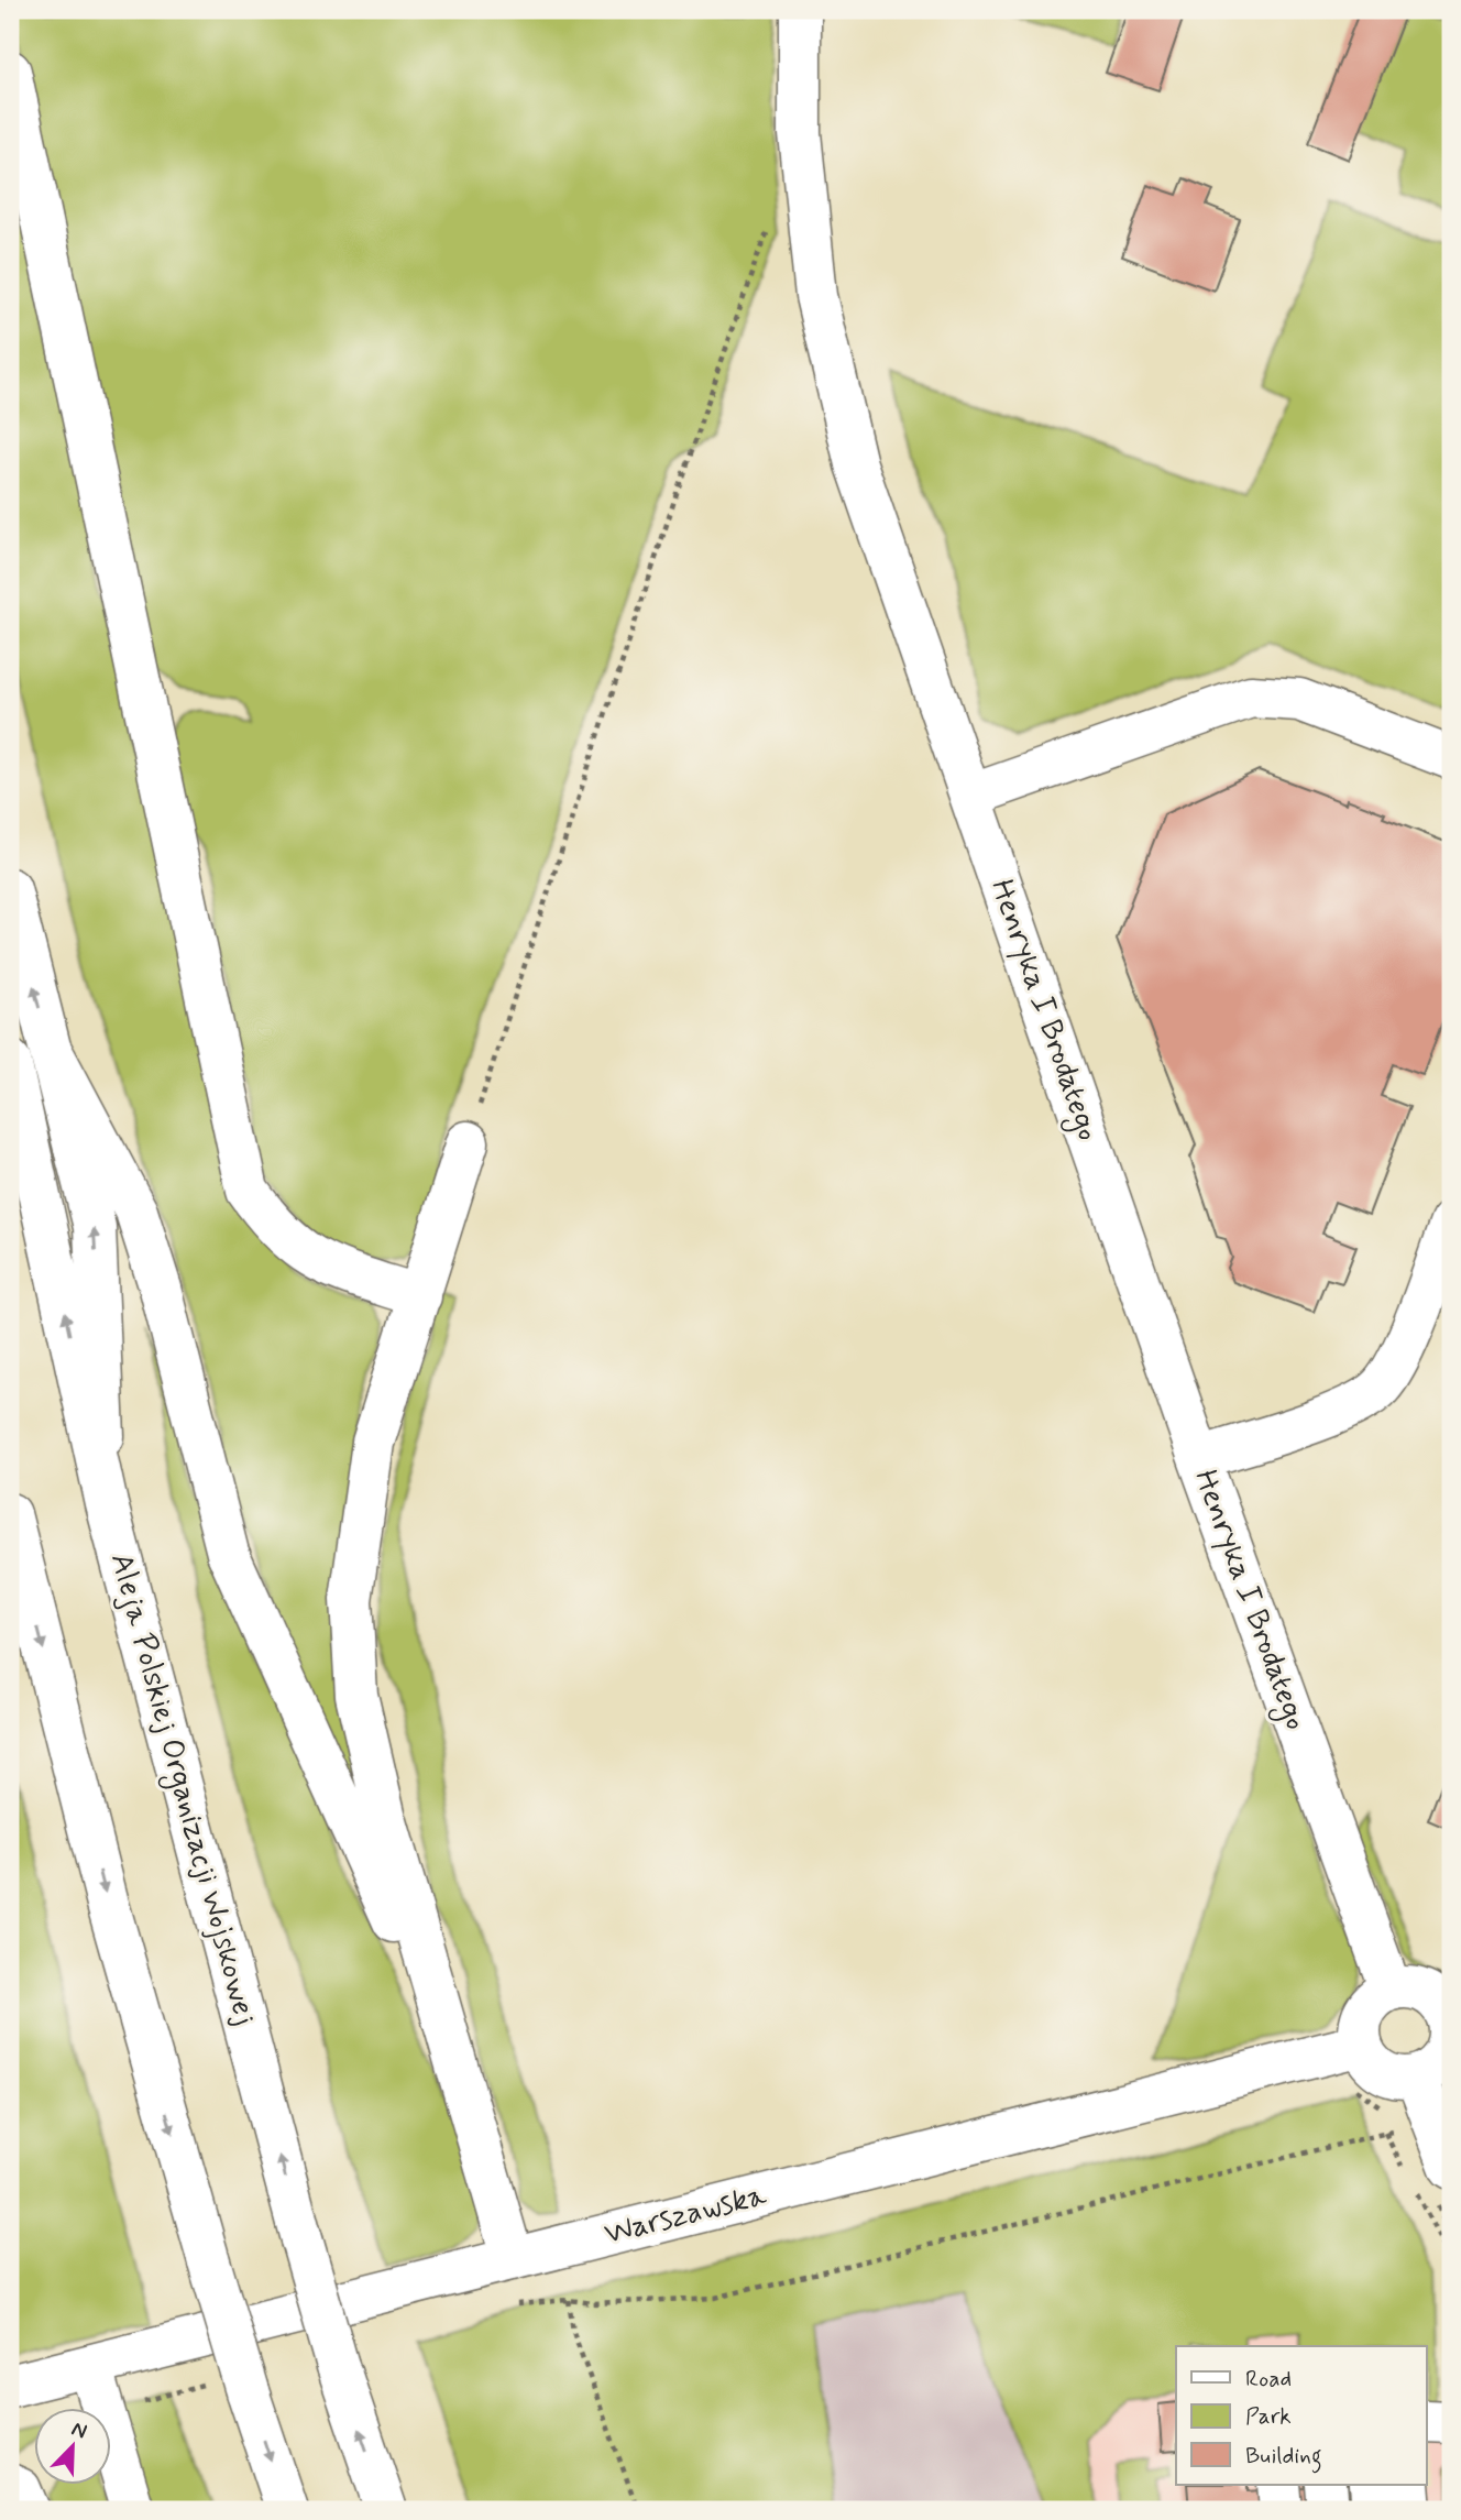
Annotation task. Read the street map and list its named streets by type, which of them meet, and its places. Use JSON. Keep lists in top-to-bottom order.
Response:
{
  "streets": {
    "main road": ["Henryka I Brodatego", "Aleja Polskiej Organizacji Wojskowej", "Warszawska"]
  },
  "crossings": [
    ["Henryka I Brodatego", "Warszawska"]
  ],
  "legend": ["Road", "Park", "Building"],
  "north": "top right"
}
